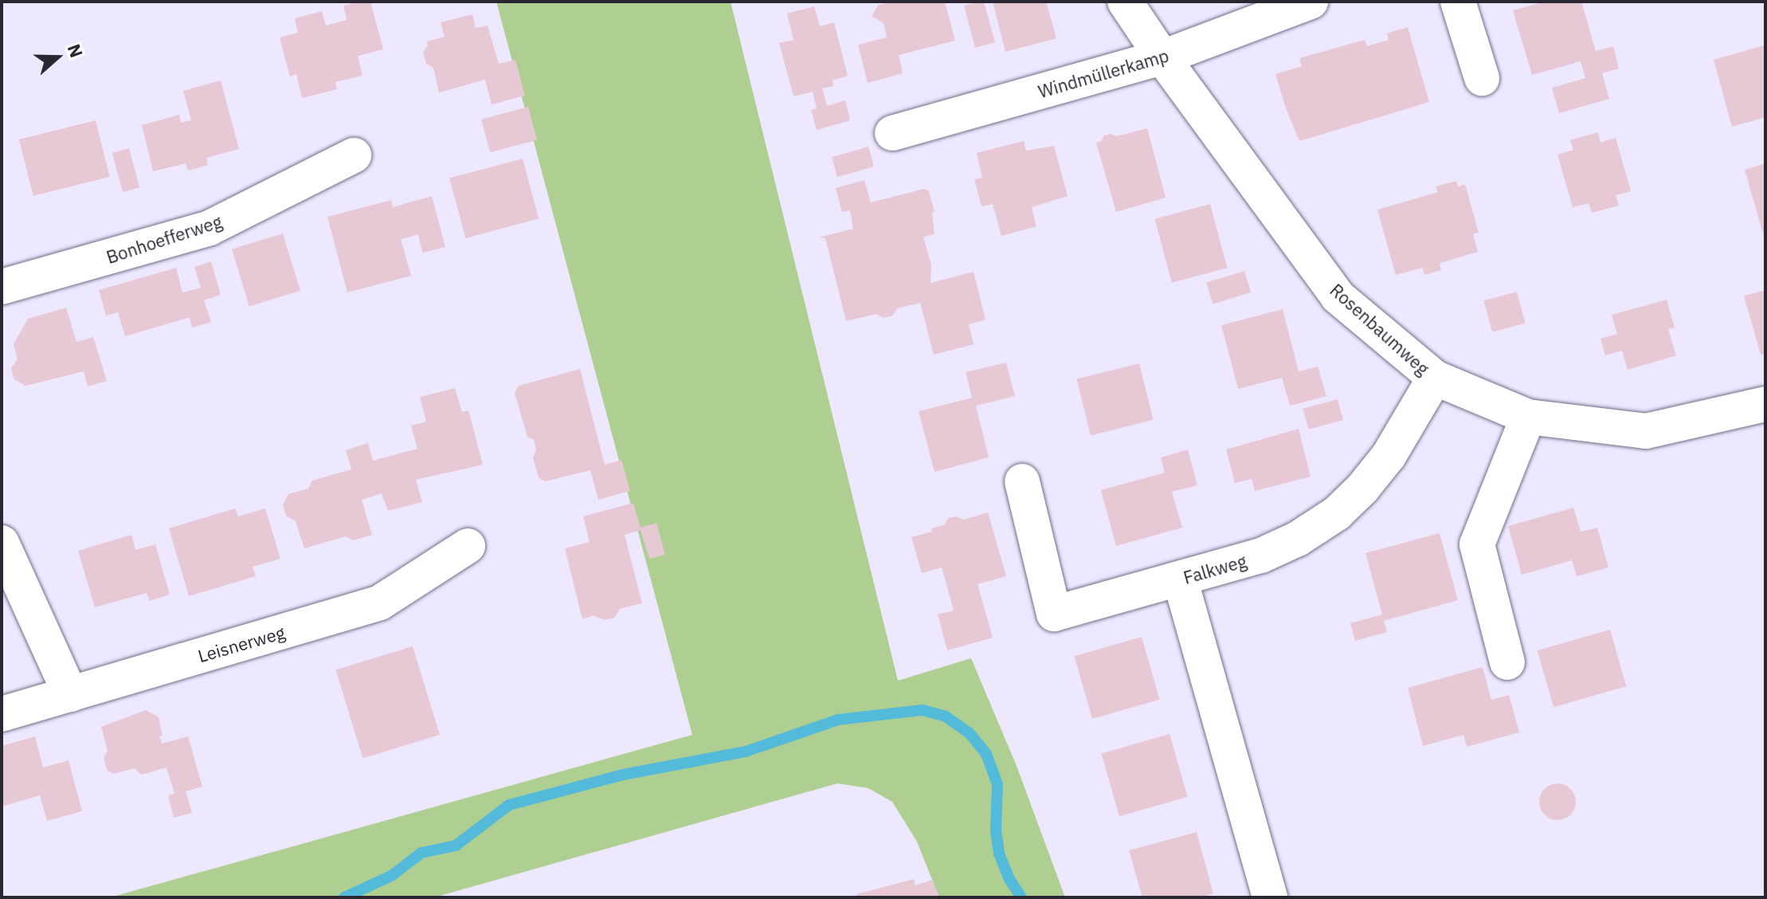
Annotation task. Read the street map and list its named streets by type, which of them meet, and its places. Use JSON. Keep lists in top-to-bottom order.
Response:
{
  "streets": {
    "street": [
      "Windmüllerkamp",
      "Bonhoefferweg",
      "Rosenbaumweg",
      "Falkweg",
      "Leisnerweg"
    ]
  },
  "crossings": [
    ["Windmüllerkamp", "Rosenbaumweg"],
    ["Rosenbaumweg", "Falkweg"]
  ],
  "north": "right"
}
